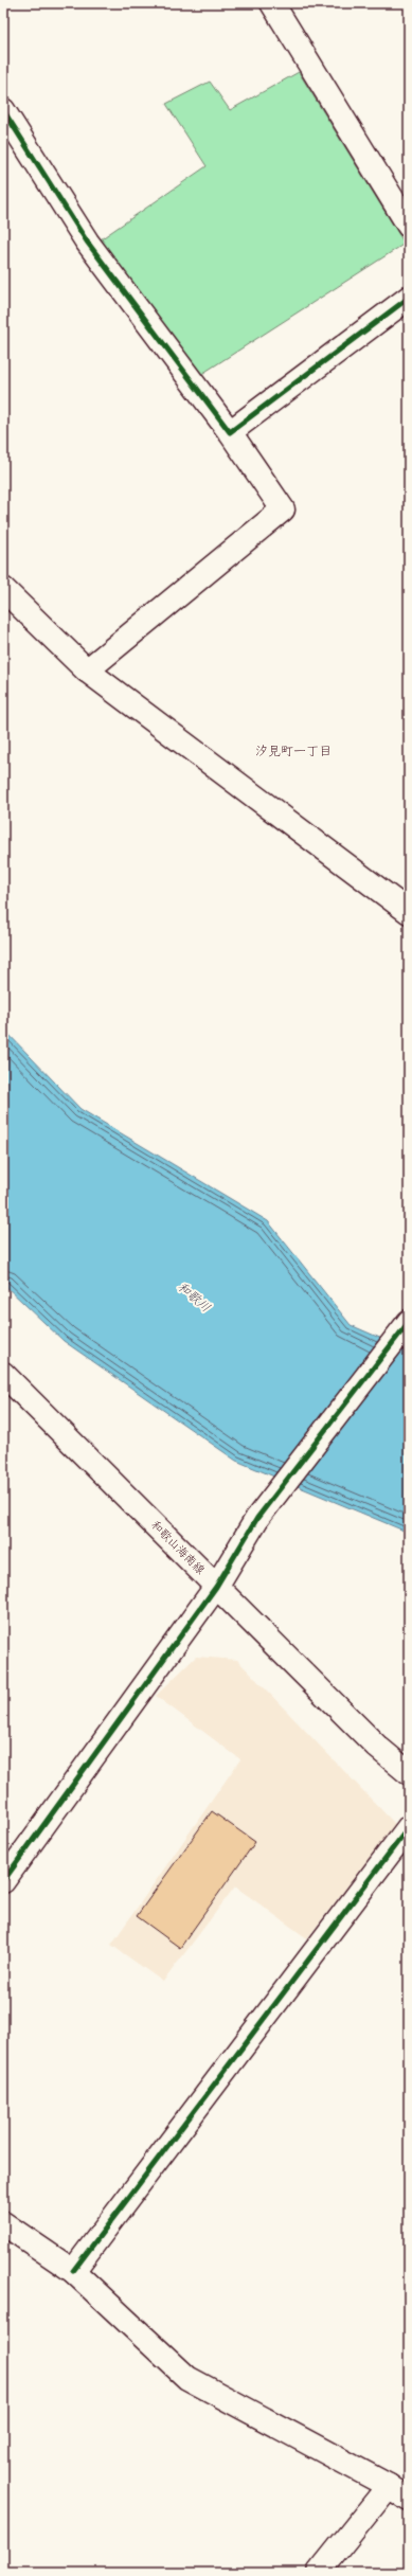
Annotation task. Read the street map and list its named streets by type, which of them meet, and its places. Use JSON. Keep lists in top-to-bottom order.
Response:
{
  "streets": {
    "street": ["和歌山海南線"]
  },
  "districts": ["汐見町一丁目"],
  "water": ["和歌川"]
}
